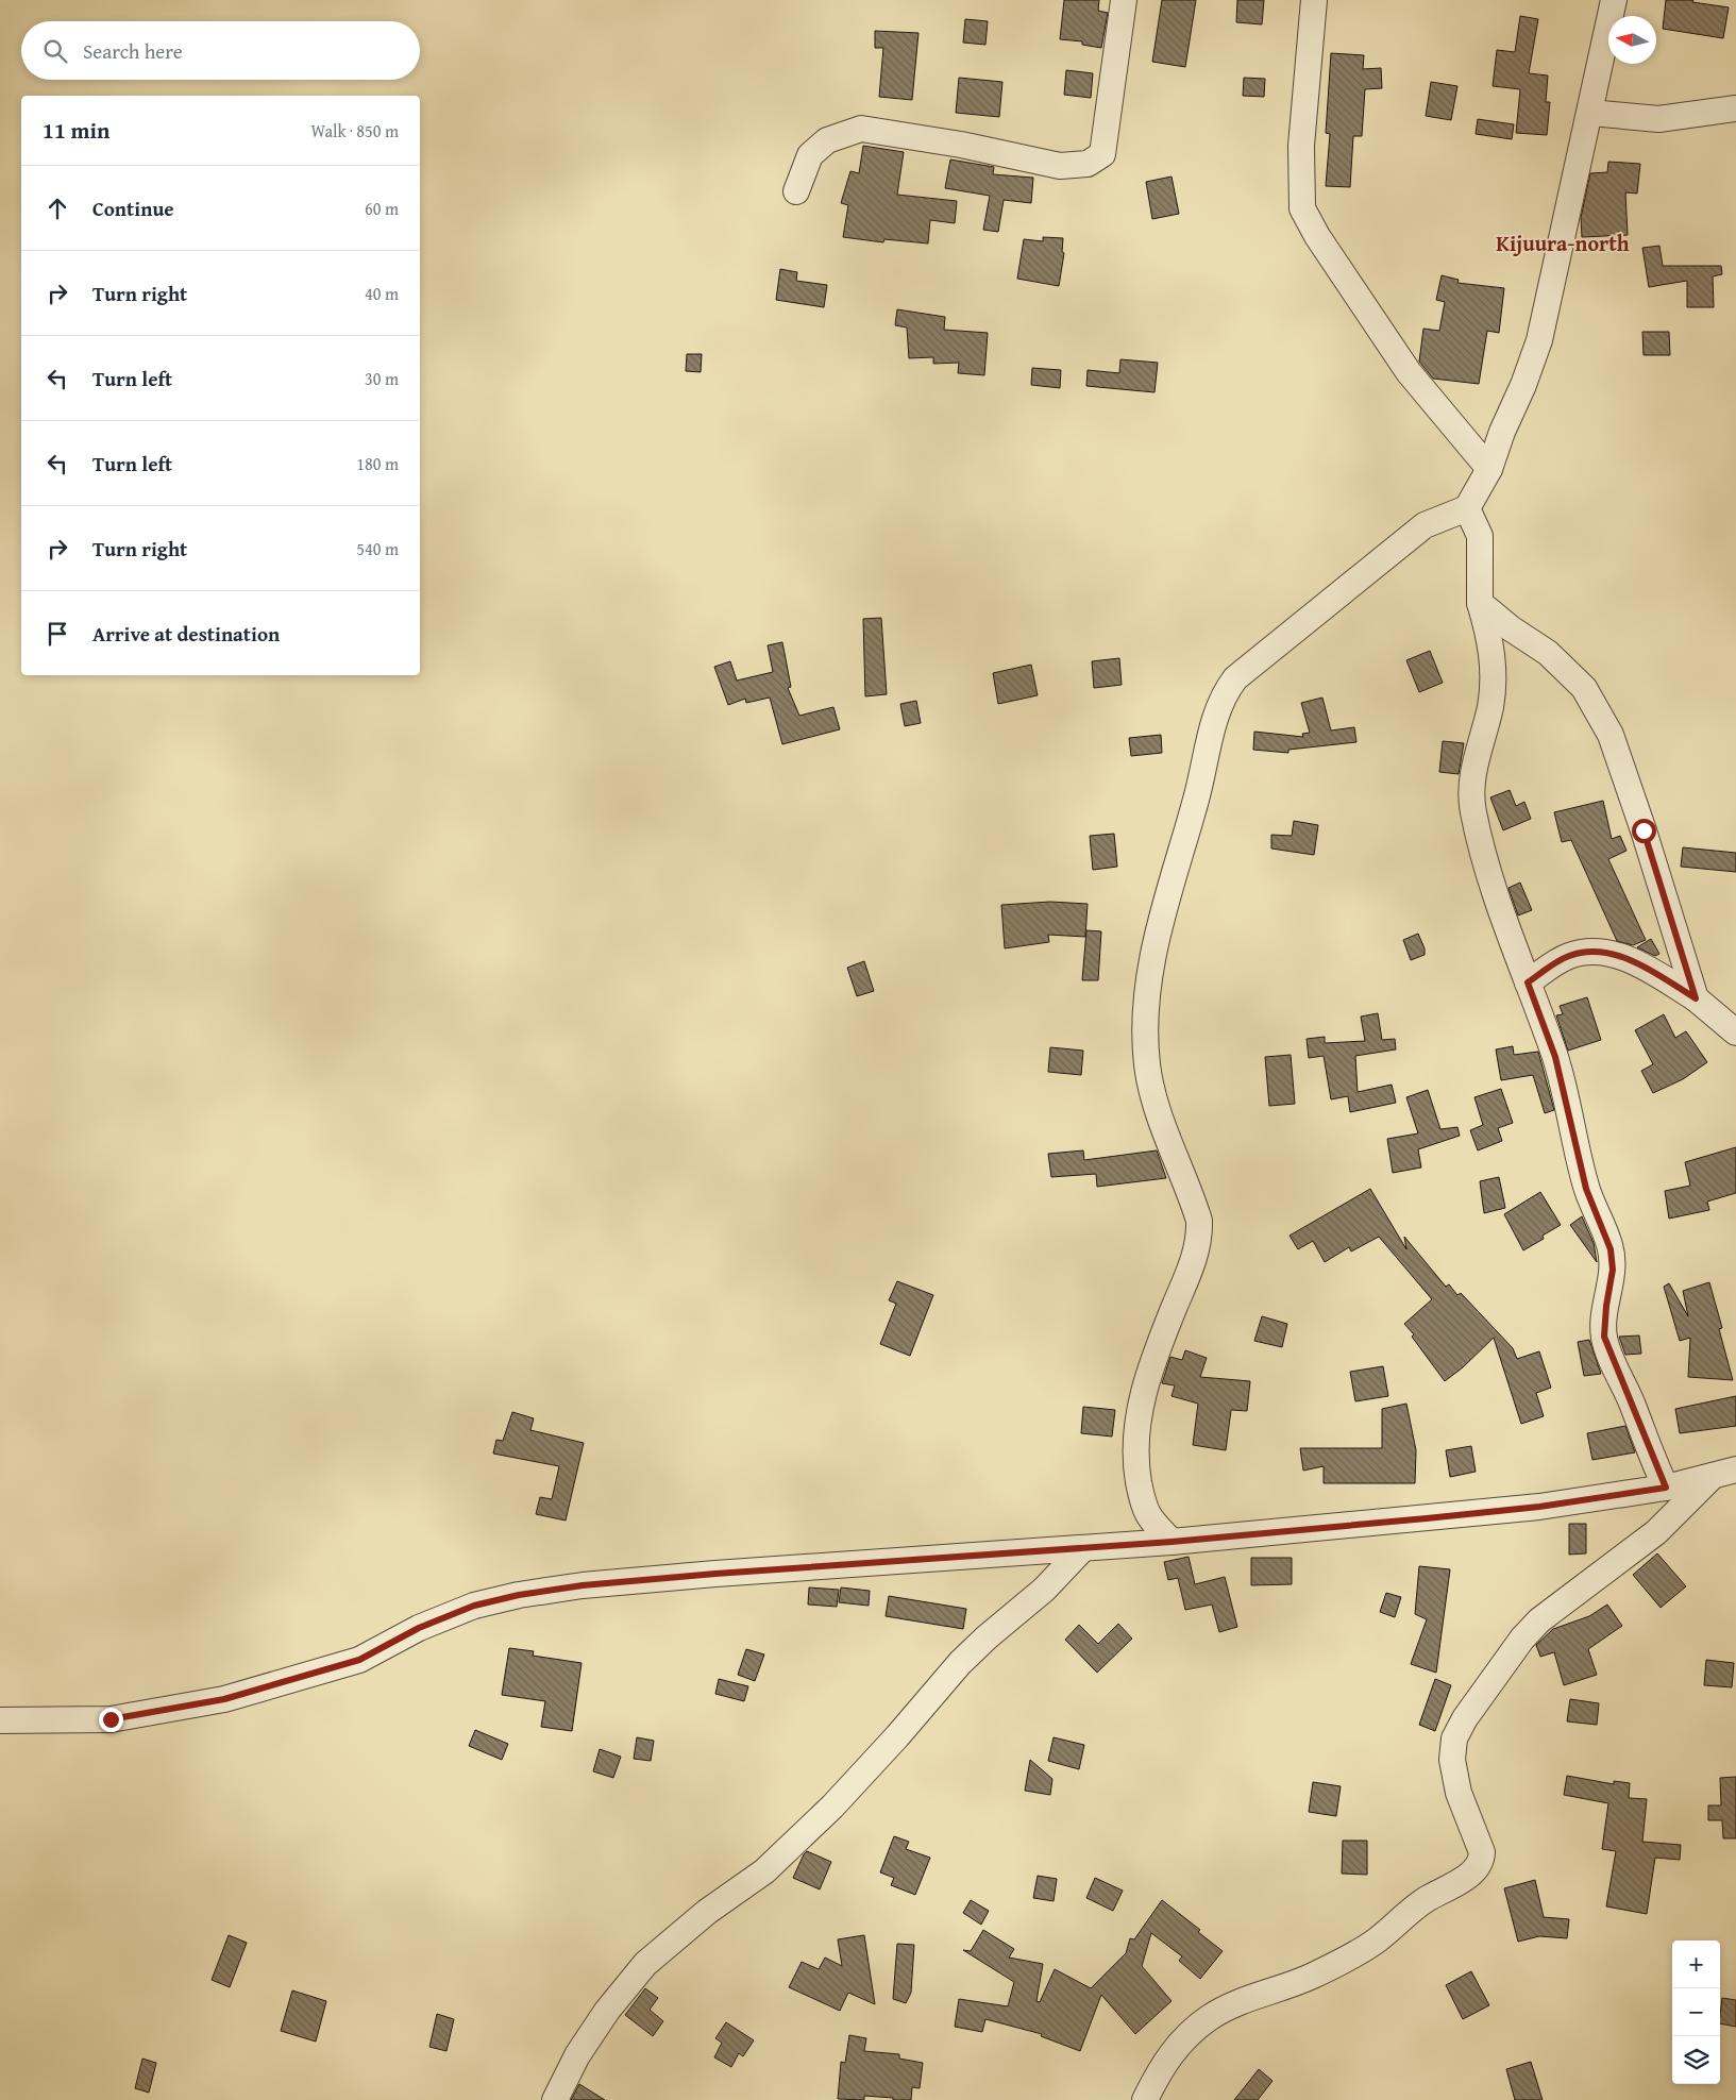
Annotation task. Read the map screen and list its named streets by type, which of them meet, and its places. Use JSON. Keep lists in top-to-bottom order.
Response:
{
  "districts": ["Kijuura-north"],
  "north": "left",
  "page": {
    "search": "Search here",
    "heading": ["11 min", "Walk · 850 m"],
    "list": [
      ["Continue", "60 m"],
      ["Turn right", "40 m"],
      ["Turn left", "30 m"],
      ["Turn left", "180 m"],
      ["Turn right", "540 m"],
      "Arrive at destination"
    ],
    "map_buttons": ["+", "−"]
  }
}
